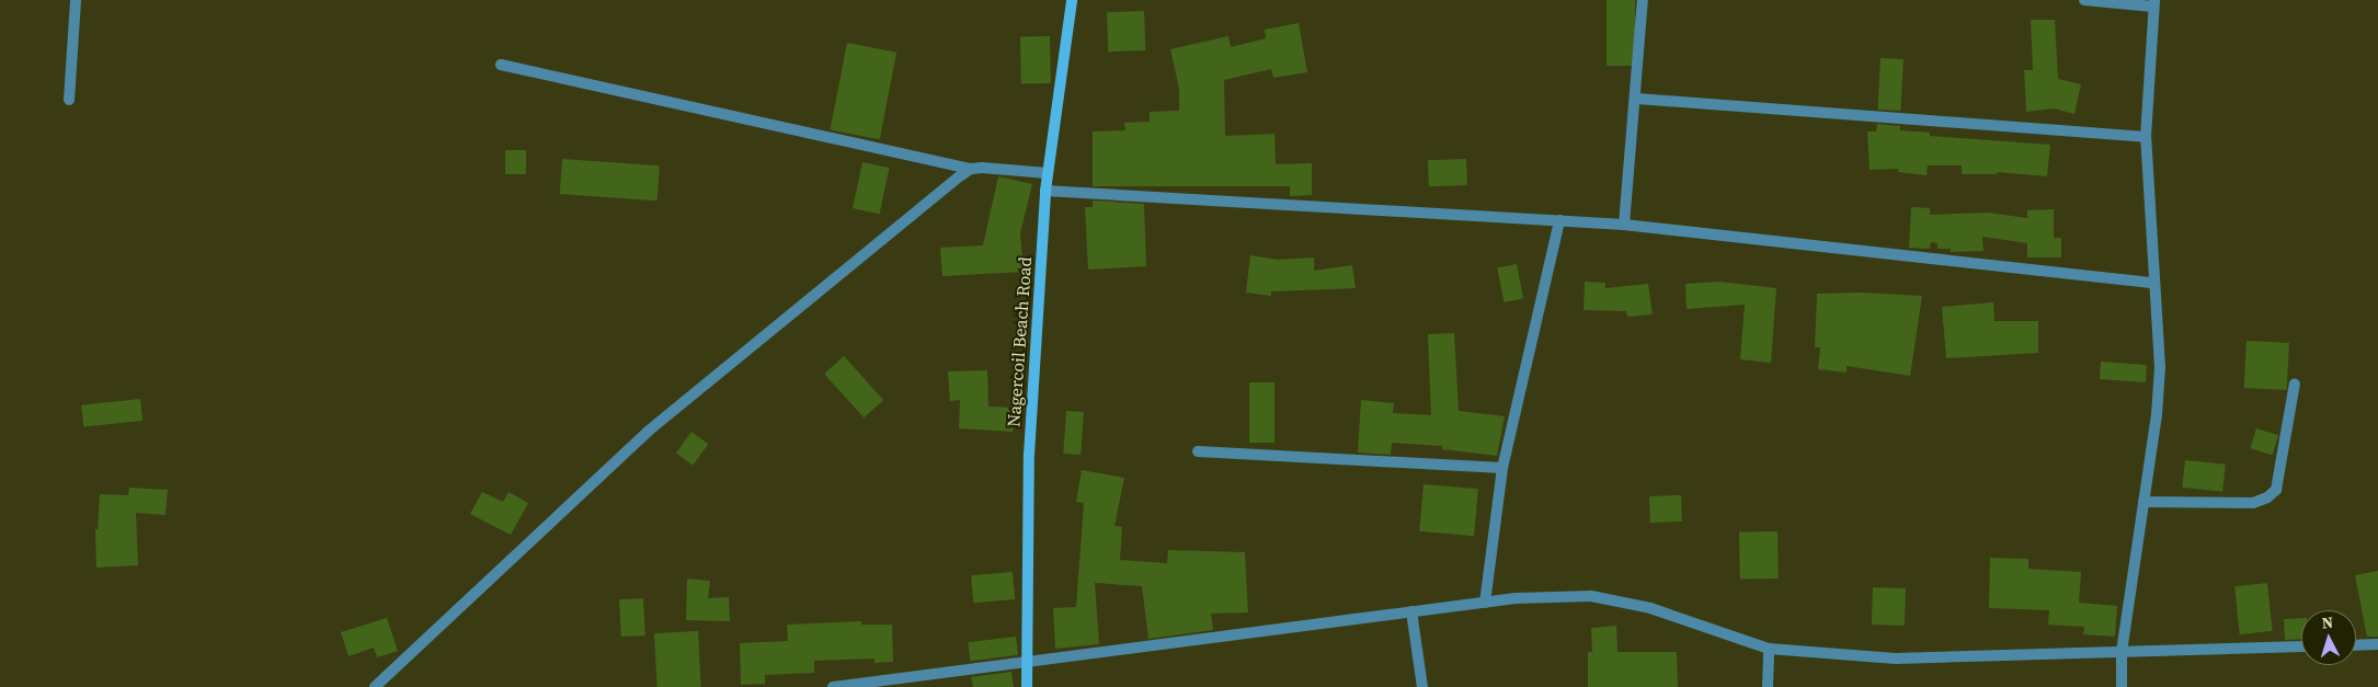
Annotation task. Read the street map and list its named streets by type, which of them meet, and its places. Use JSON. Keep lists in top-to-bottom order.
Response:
{
  "streets": {
    "main road": ["Nagercoil Beach Road"]
  },
  "north": "top"
}
